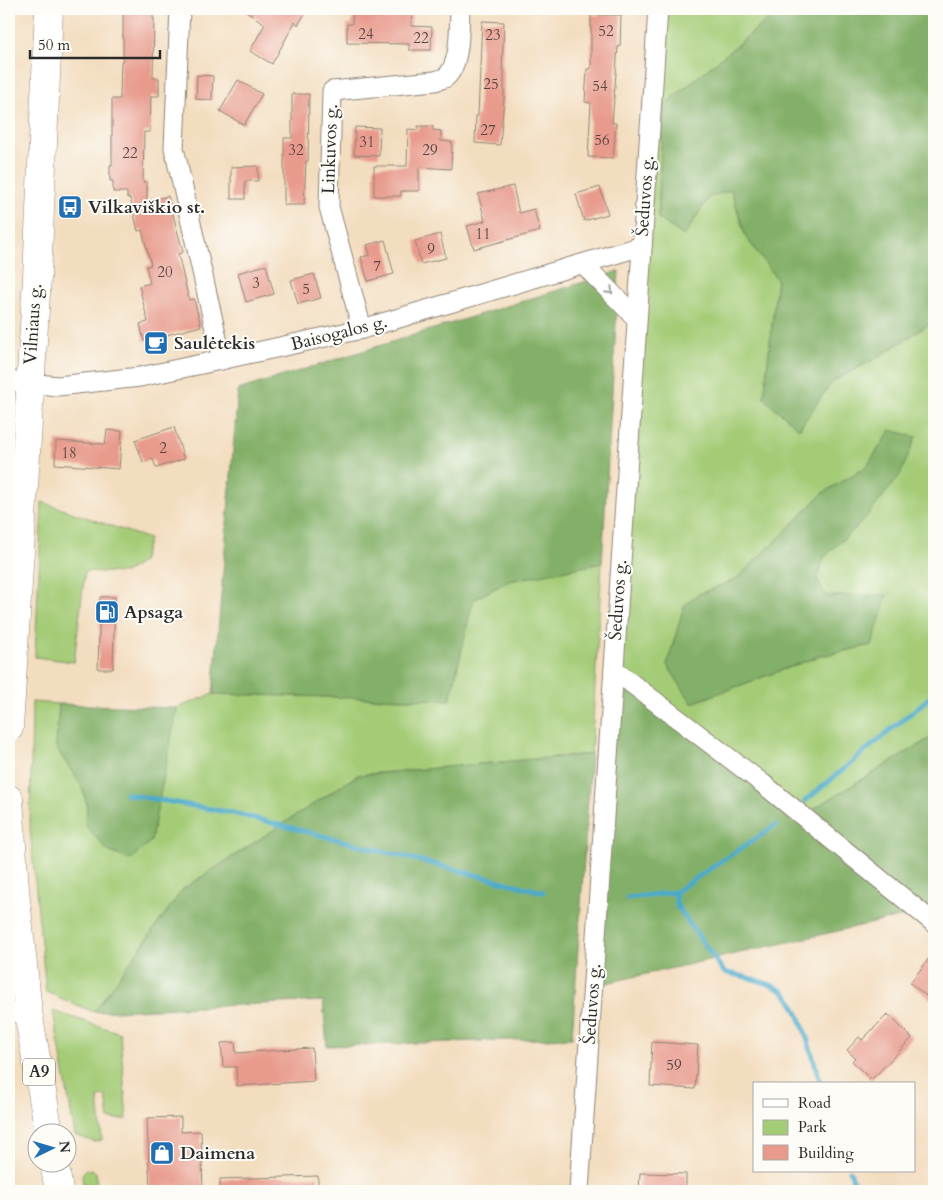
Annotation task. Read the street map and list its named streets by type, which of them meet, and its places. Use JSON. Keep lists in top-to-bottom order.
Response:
{
  "streets": {
    "highway": ["Vilniaus g.", "A9"],
    "street": ["Linkuvos g.", "Šeduvos g.", "Baisogalos g."]
  },
  "crossings": [
    ["Linkuvos g.", "Baisogalos g."],
    ["Šeduvos g.", "Baisogalos g."],
    ["Vilniaus g.", "Baisogalos g."]
  ],
  "places": {
    "bus stop": ["Vilkaviškio st."],
    "cafe": ["Saulėtekis"],
    "fuel station": ["Apsaga"],
    "shop": ["Daimena"]
  },
  "house_numbers": [
    "52",
    "24",
    "23",
    "22",
    "25",
    "54",
    "27",
    "56",
    "31",
    "32",
    "29",
    "22",
    "11",
    "9",
    "7",
    "20",
    "3",
    "5",
    "2",
    "18",
    "59"
  ],
  "legend": ["Road", "Park", "Building"],
  "scale_bar": "50 m",
  "north": "right"
}
